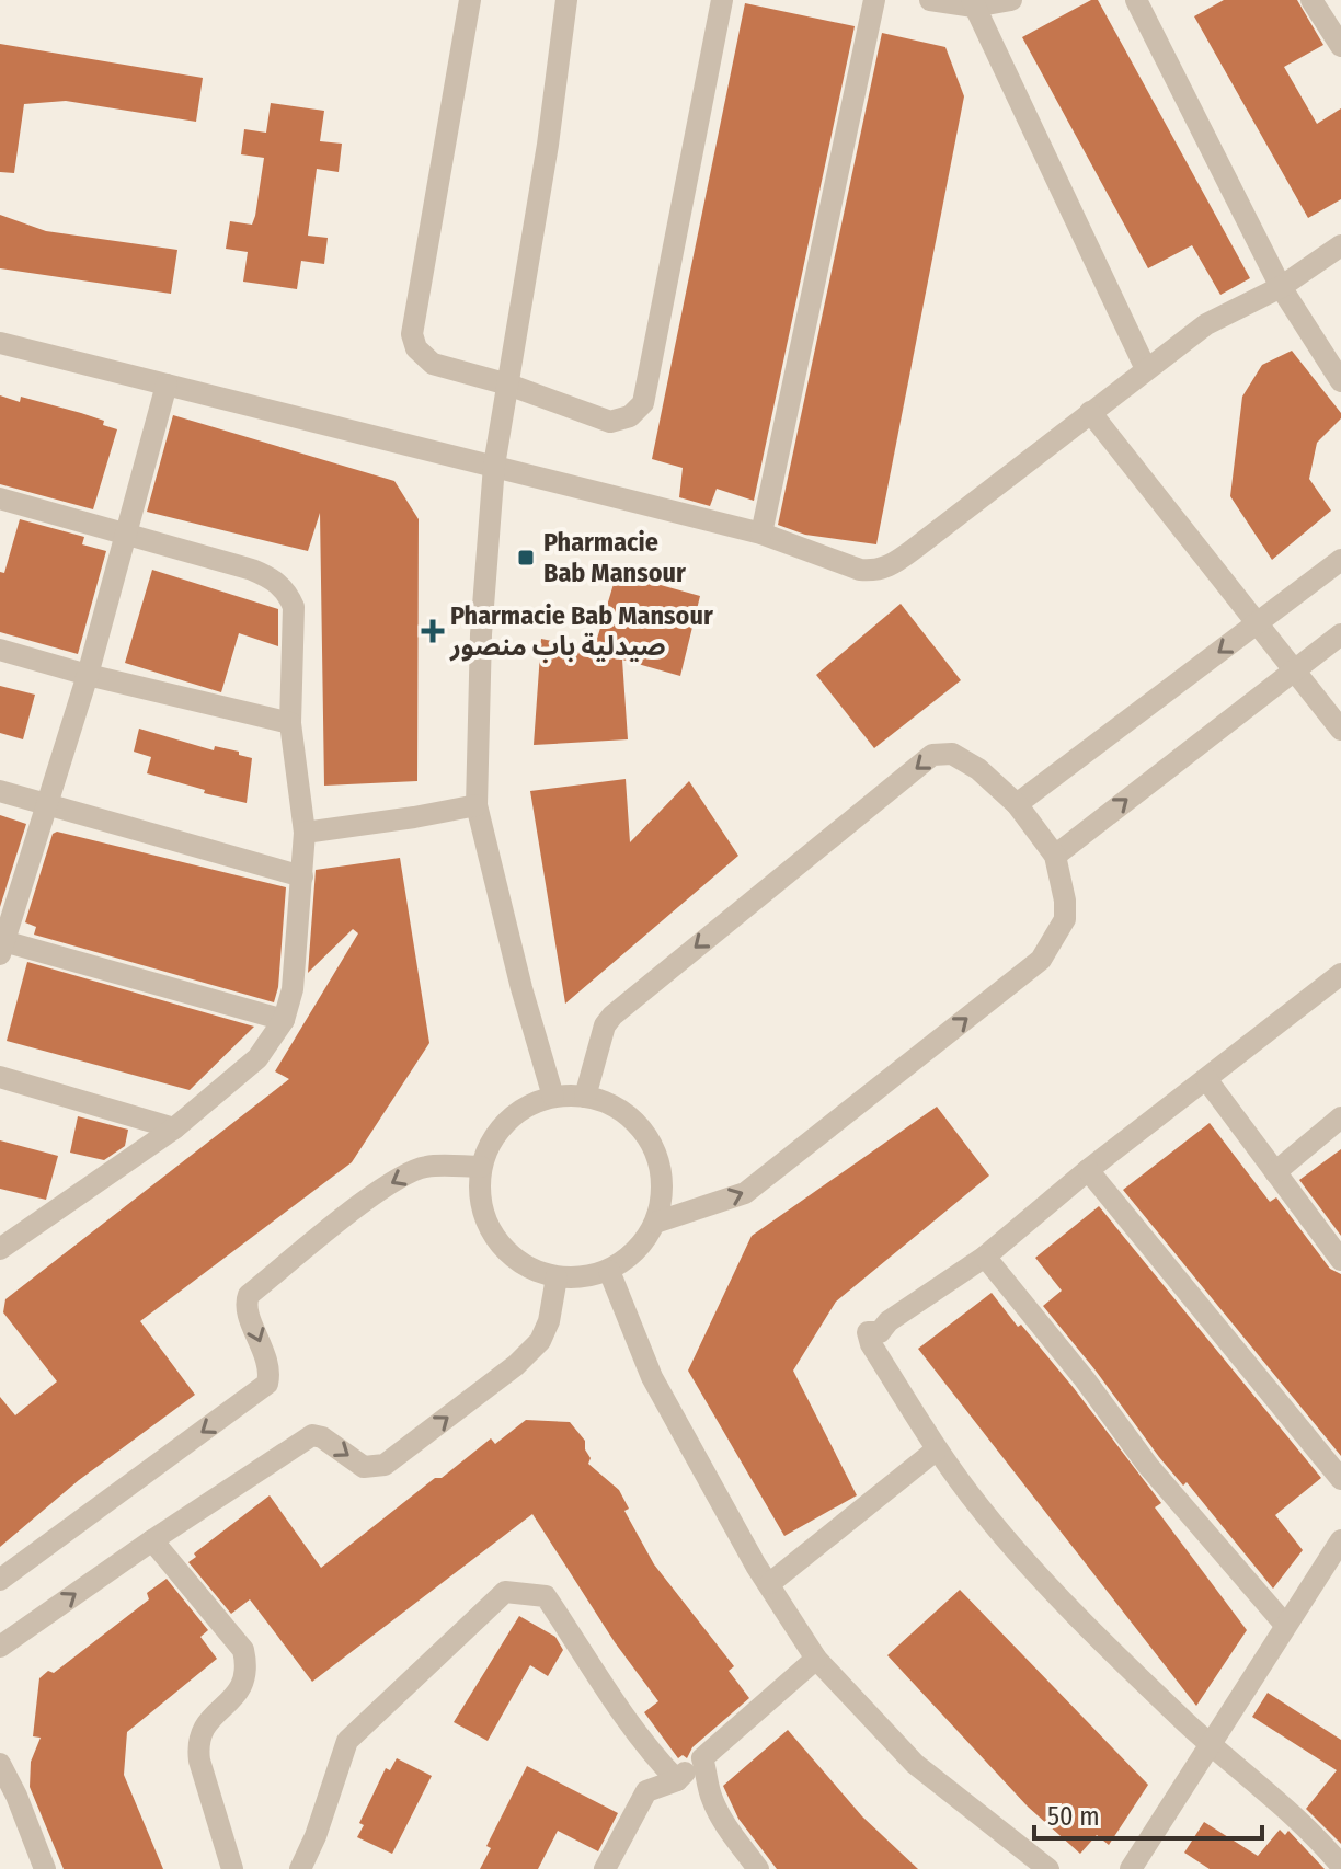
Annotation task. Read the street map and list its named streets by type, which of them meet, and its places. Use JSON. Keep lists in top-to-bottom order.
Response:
{
  "places": {
    "transit": ["Pharmacie Bab Mansour"],
    "health": ["Pharmacie Bab Mansour صيدلية باب منصور"]
  },
  "scale_bar": "50 m"
}
